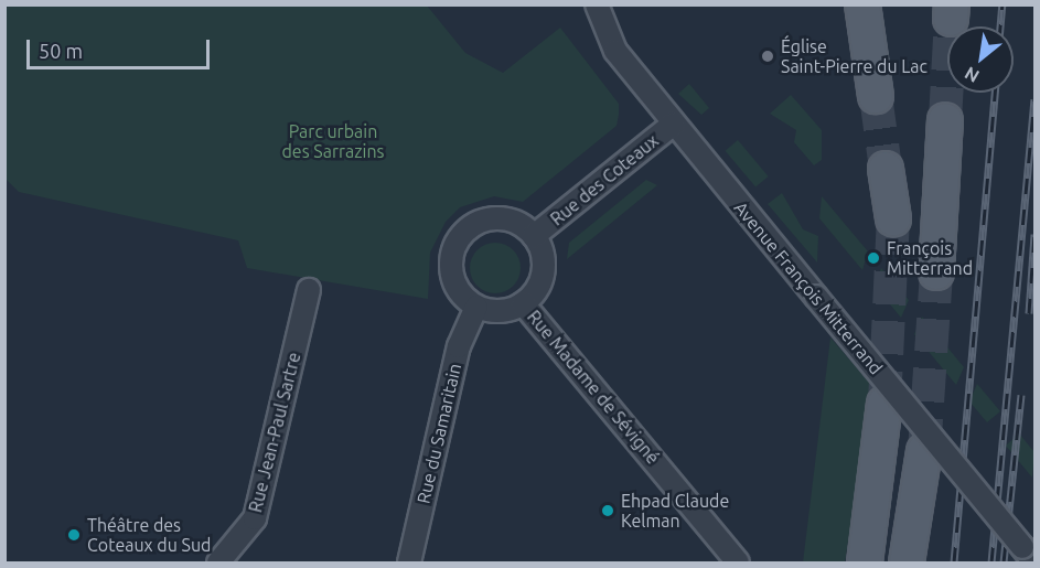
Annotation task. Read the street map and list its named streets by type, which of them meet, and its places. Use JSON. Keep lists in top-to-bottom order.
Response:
{
  "streets": {
    "street": [
      "Rue des Coteaux",
      "Avenue François Mitterrand",
      "Rue Madame de Sévigné",
      "Rue Jean-Paul Sartre",
      "Rue du Samaritain"
    ]
  },
  "crossings": [
    ["Rue des Coteaux", "Avenue François Mitterrand"],
    ["Rue des Coteaux", "Rue Madame de Sévigné"],
    ["Rue des Coteaux", "Rue du Samaritain"],
    ["Rue Madame de Sévigné", "Rue du Samaritain"]
  ],
  "parks": ["Parc urbain des Sarrazins"],
  "places": [
    "Église Saint-Pierre du Lac",
    "François Mitterrand",
    "Ehpad Claude Kelman",
    "Théâtre des Coteaux du Sud"
  ],
  "scale_bar": "50 m",
  "north": "bottom left"
}
